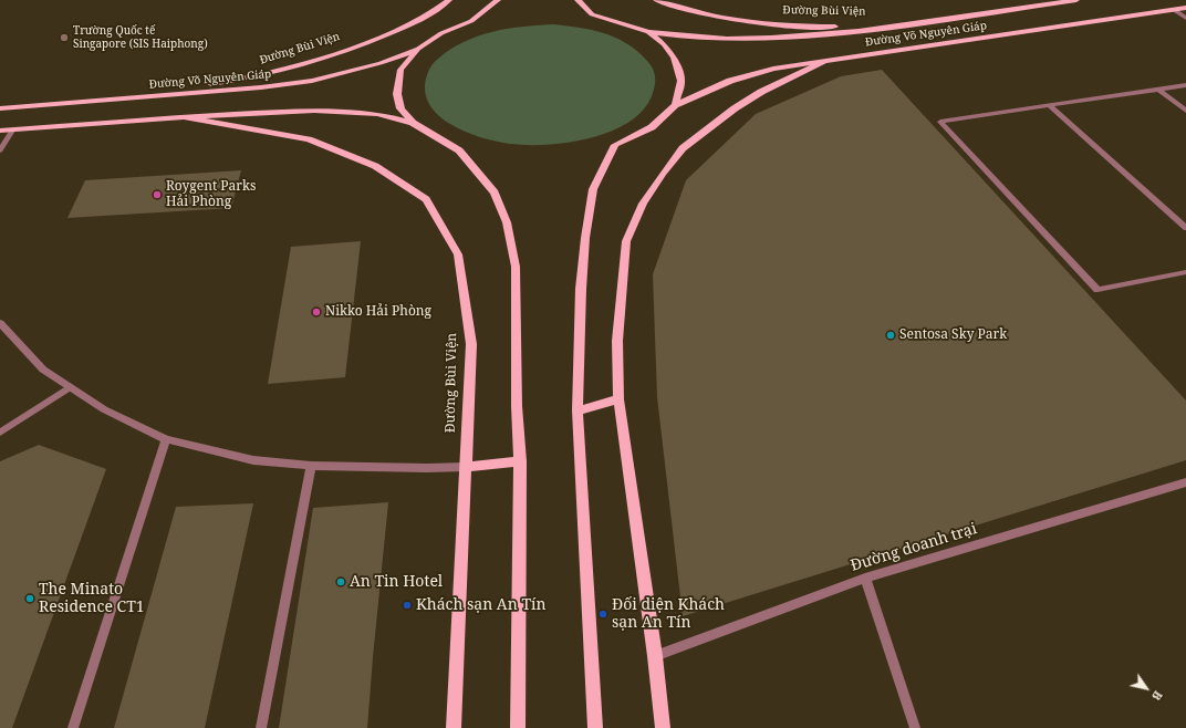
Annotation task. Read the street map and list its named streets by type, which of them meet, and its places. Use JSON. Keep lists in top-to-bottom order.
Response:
{
  "streets": {
    "main road": ["Đường Bùi Viện", "Đường Võ Nguyên Giáp"],
    "street": ["Đường doanh trại"]
  },
  "crossings": [
    ["Đường Bùi Viện", "Đường Võ Nguyên Giáp"]
  ],
  "places": [
    "Trường Quốc tế Singapore (SIS Haiphong)",
    "Roygent Parks Hải Phòng",
    "Nikko Hải Phòng",
    "Sentosa Sky Park",
    "An Tin Hotel",
    "The Minato Residence CT1",
    "Khách sạn An Tín",
    "Đối diện Khách sạn An Tín"
  ],
  "north": "bottom right"
}
